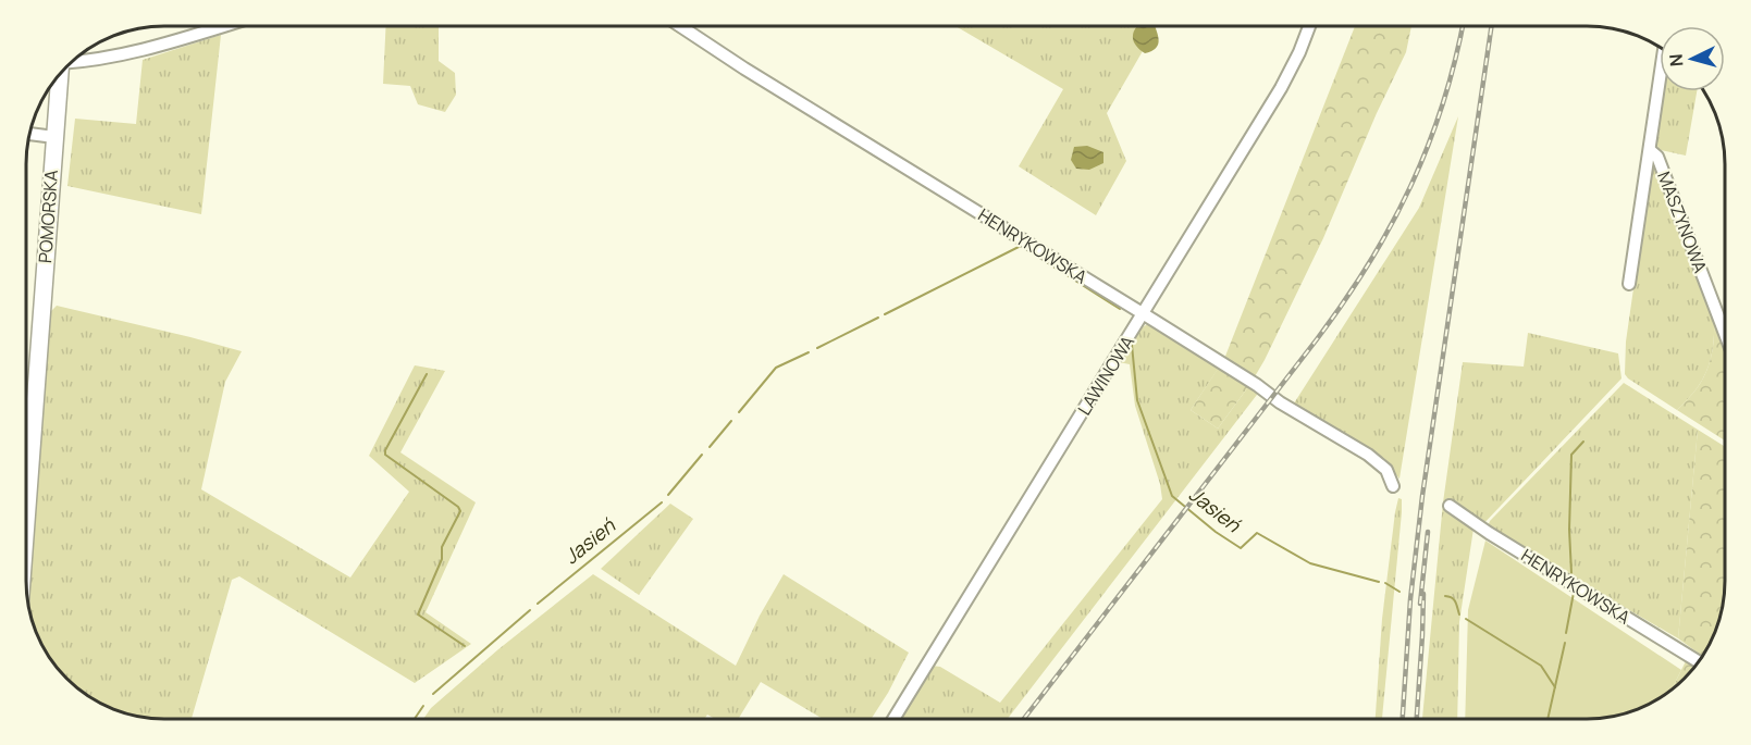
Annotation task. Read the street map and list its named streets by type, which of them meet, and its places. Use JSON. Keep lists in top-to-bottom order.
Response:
{
  "streets": {
    "street": [
      "POMORSKA",
      "MASZYNOWA",
      "HENRYKOWSKA",
      "LAWINOWA"
    ]
  },
  "crossings": [
    ["HENRYKOWSKA", "LAWINOWA"]
  ],
  "water": ["Jasień"],
  "north": "left"
}
